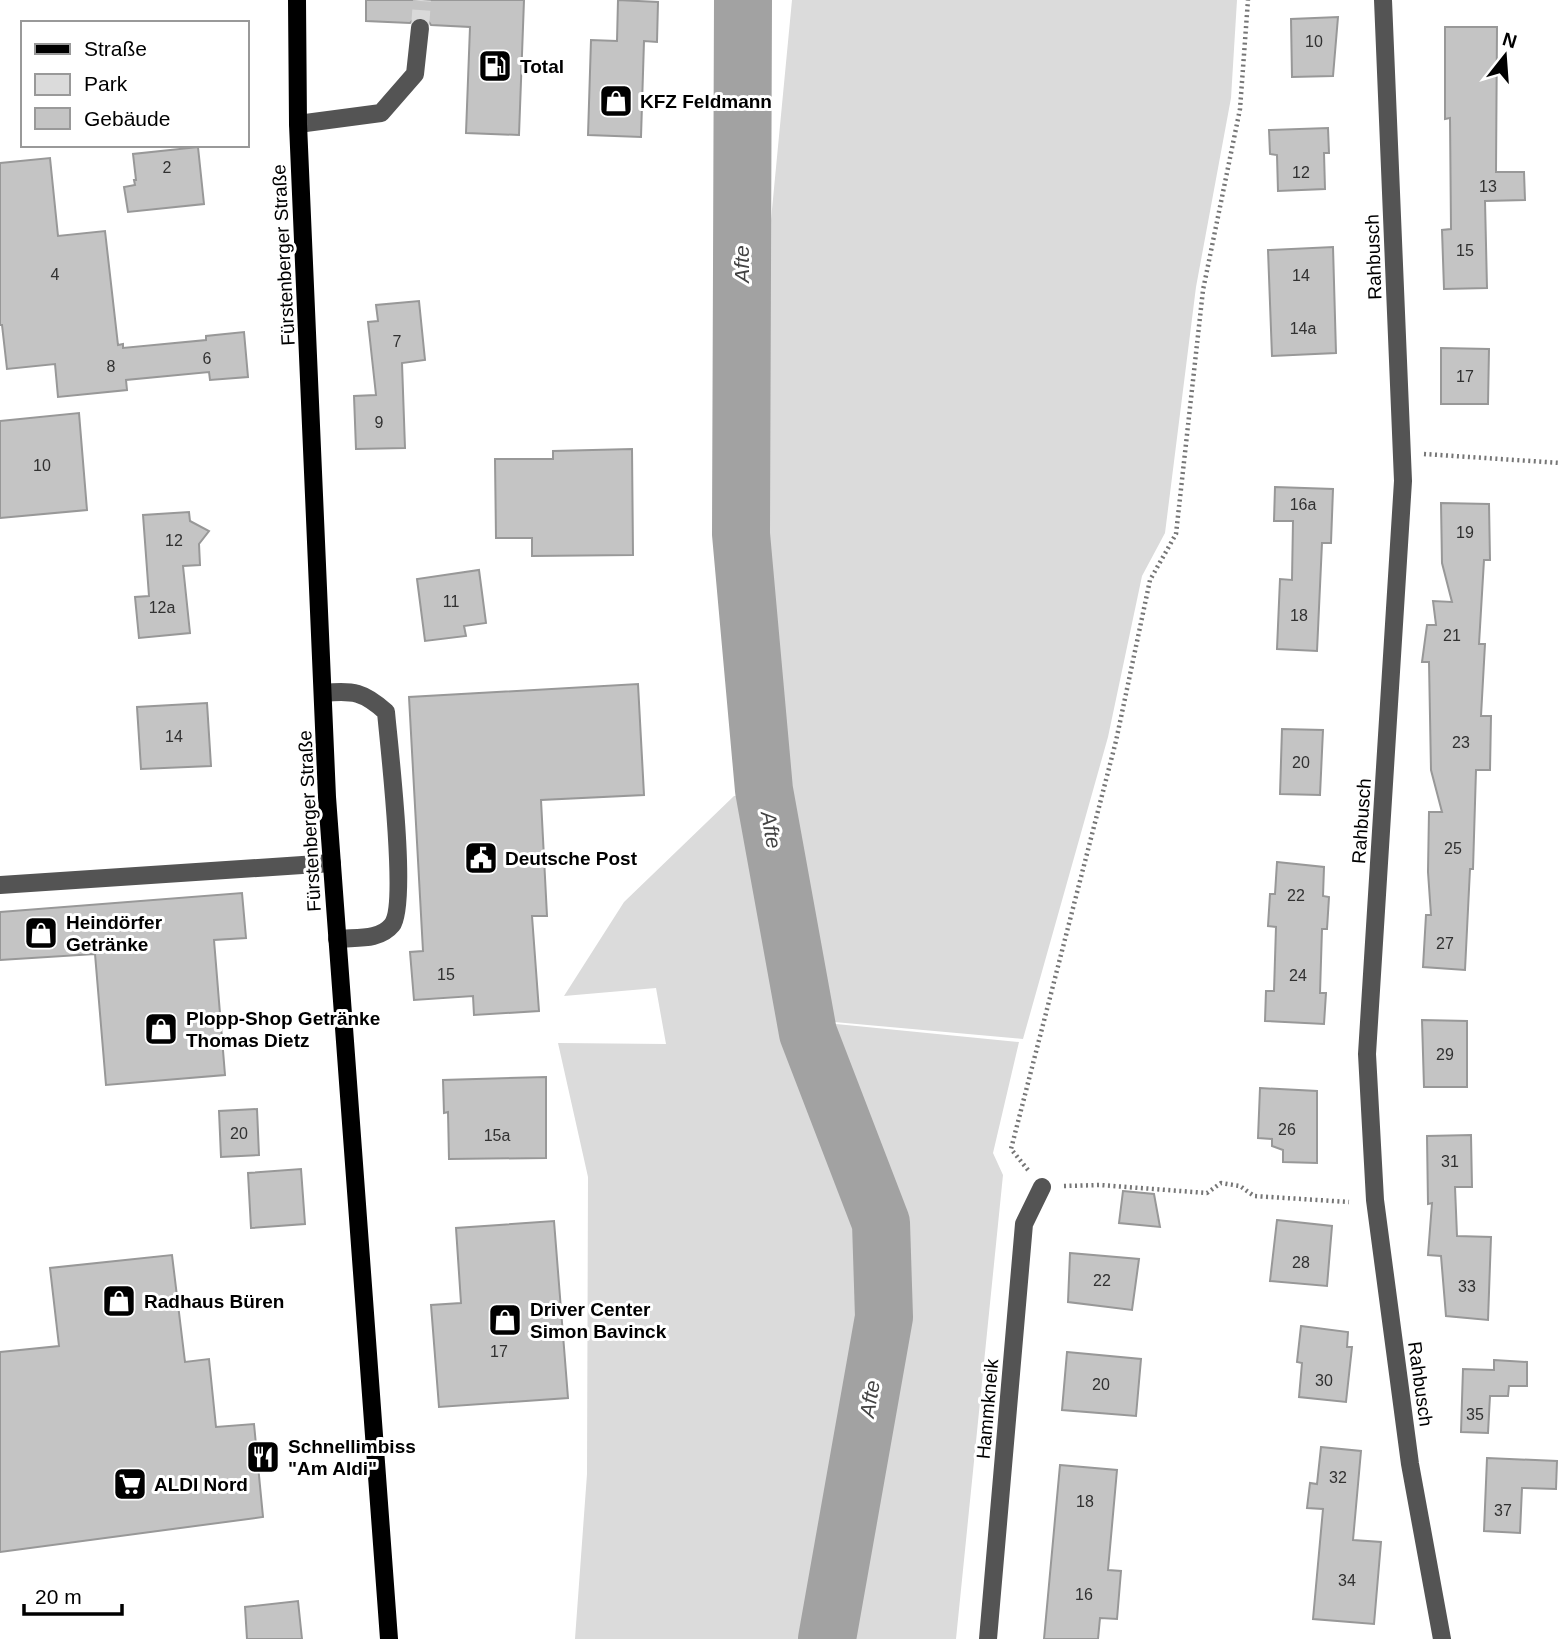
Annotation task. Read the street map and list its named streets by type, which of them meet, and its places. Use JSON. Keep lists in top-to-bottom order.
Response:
{
  "streets": {
    "main road": ["Fürstenberger Straße"],
    "street": ["Rahbusch", "Hammkneik"]
  },
  "water": ["Afte"],
  "places": {
    "fuel station": ["Total"],
    "shop": [
      "KFZ Feldmann",
      "Heindörfer Getränke",
      "Plopp-Shop Getränke Thomas Dietz",
      "Radhaus Büren",
      "Driver Center Simon Bavinck"
    ],
    "public building": ["Deutsche Post"],
    "restaurant": ["Schnellimbiss \"Am Aldi\""],
    "supermarket": ["ALDI Nord"]
  },
  "house_numbers": [
    "10",
    "2",
    "12",
    "13",
    "15",
    "4",
    "14",
    "14a",
    "7",
    "6",
    "8",
    "17",
    "9",
    "10",
    "16a",
    "19",
    "12",
    "11",
    "12a",
    "18",
    "21",
    "14",
    "23",
    "20",
    "25",
    "22",
    "27",
    "15",
    "24",
    "29",
    "26",
    "20",
    "15a",
    "31",
    "28",
    "22",
    "33",
    "17",
    "30",
    "20",
    "35",
    "32",
    "18",
    "37",
    "34",
    "16"
  ],
  "legend": ["Straße", "Park", "Gebäude"],
  "scale_bar": "20 m",
  "north": "top"
}
